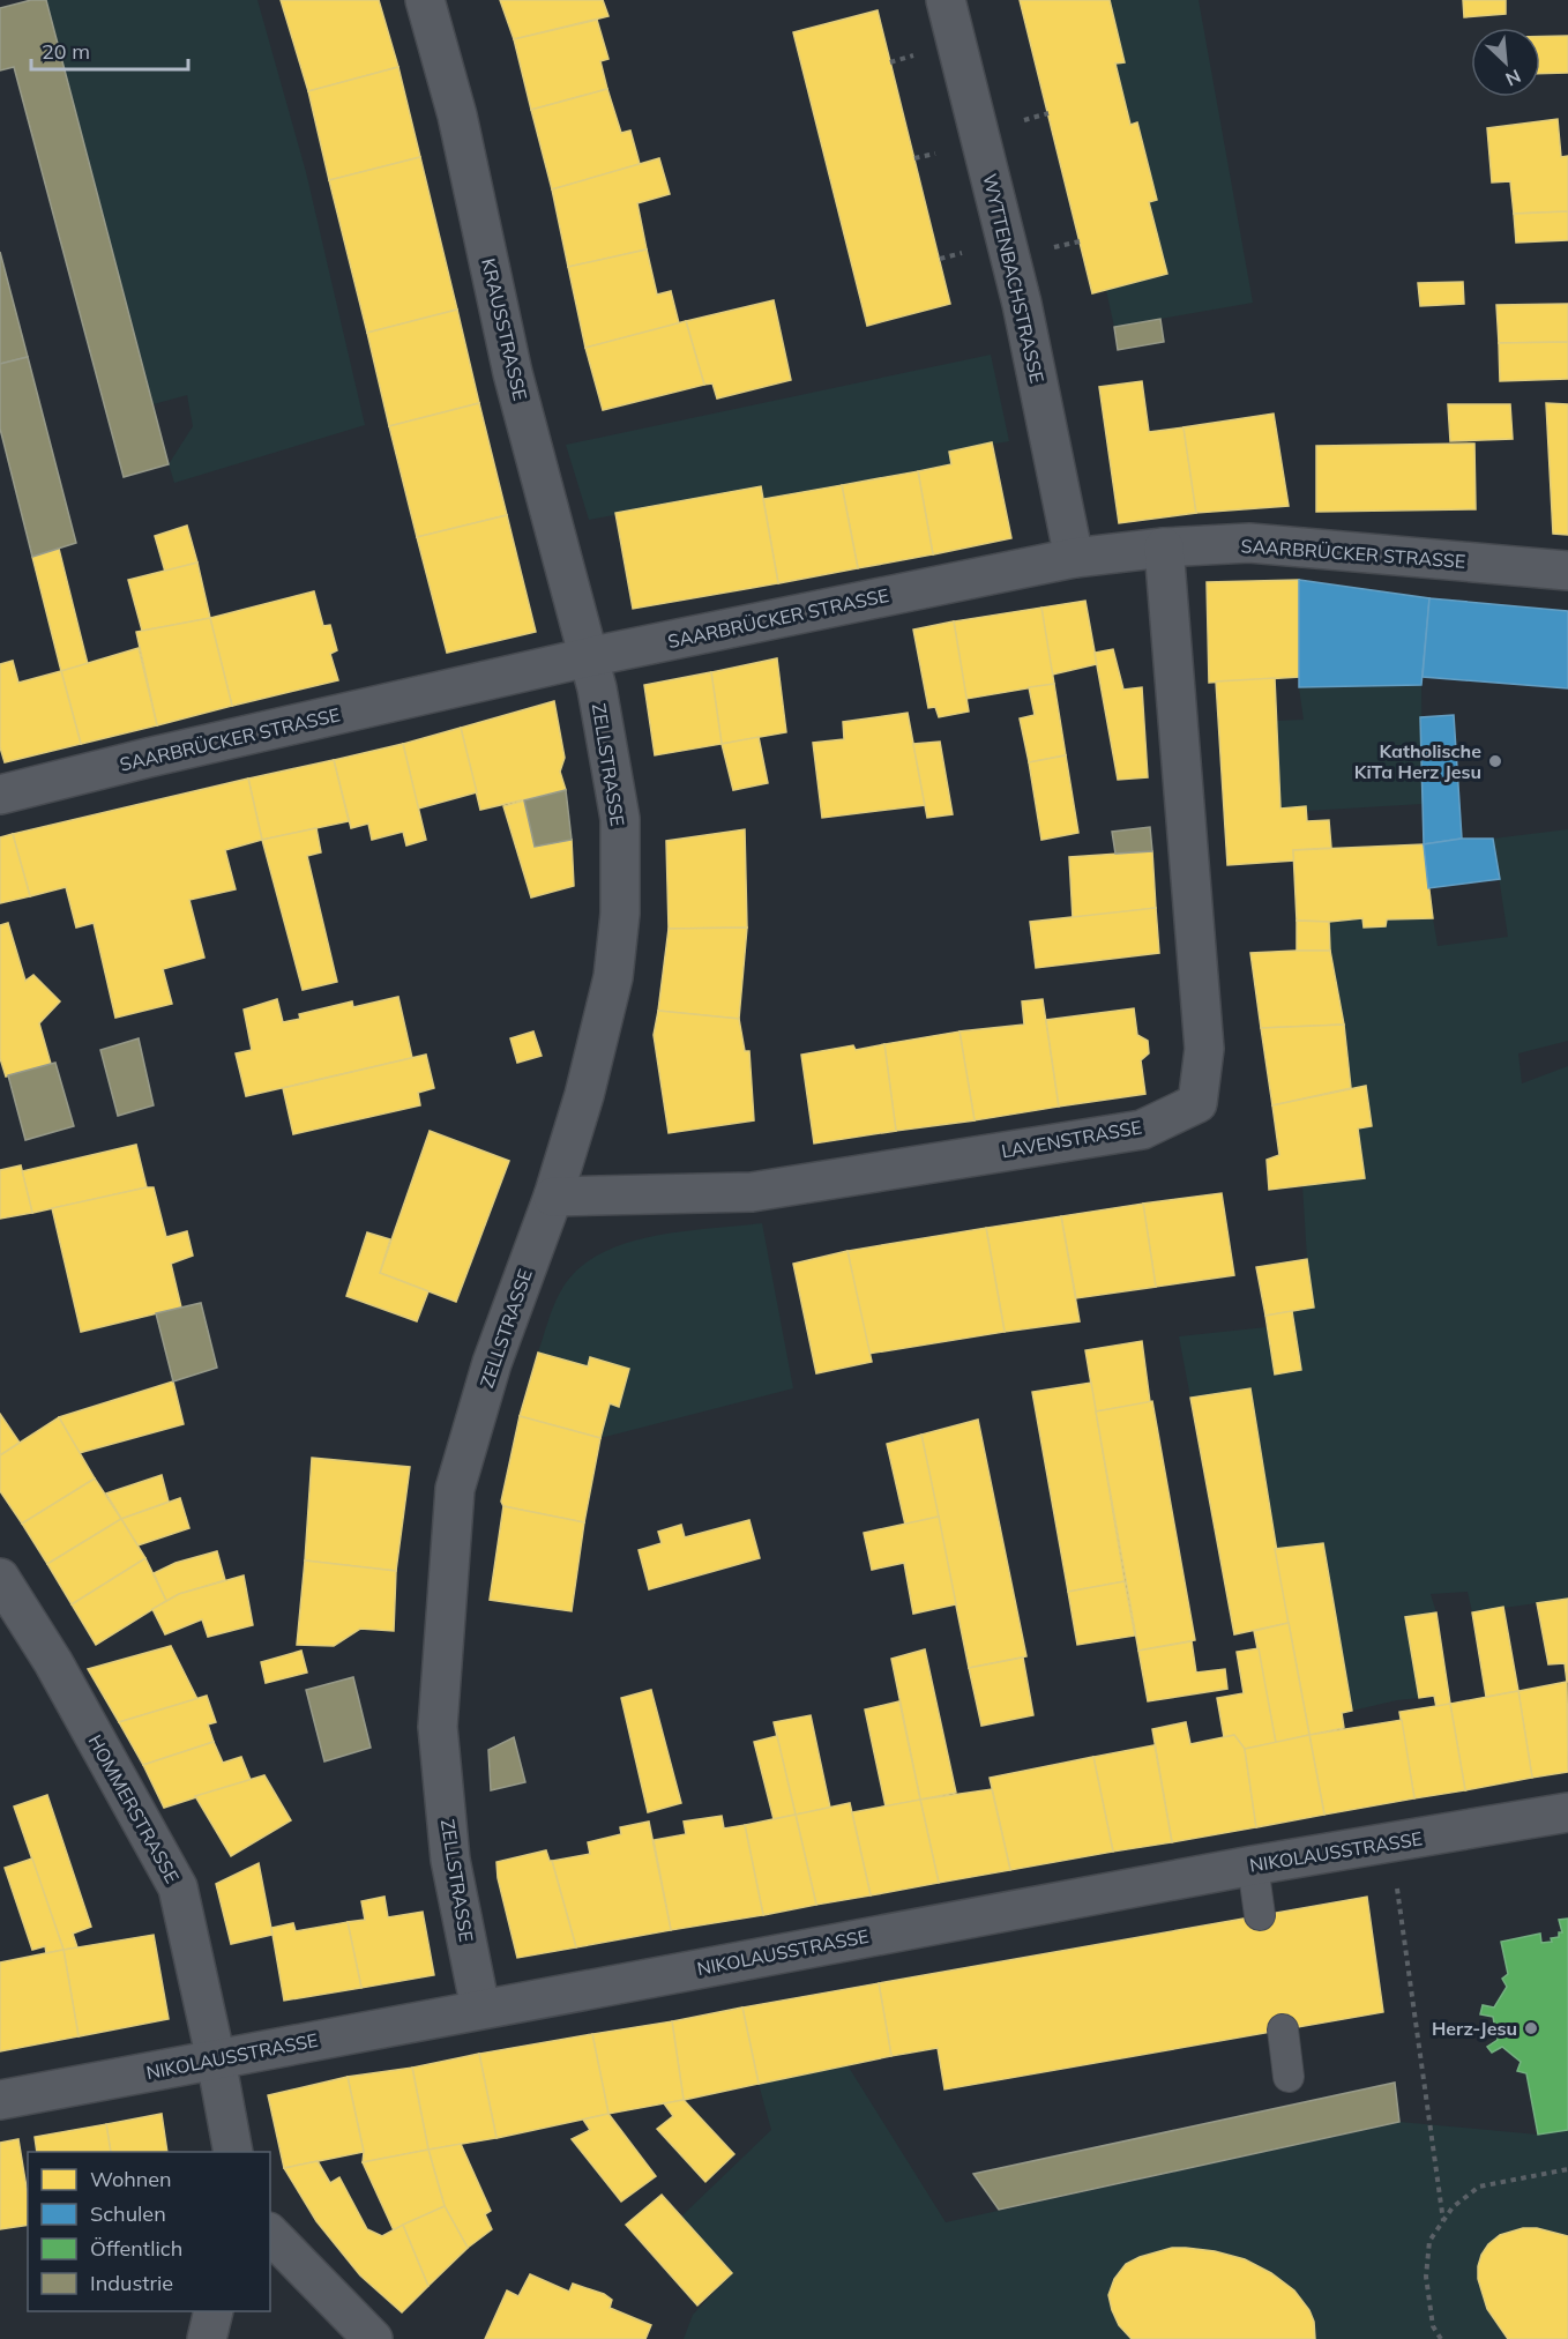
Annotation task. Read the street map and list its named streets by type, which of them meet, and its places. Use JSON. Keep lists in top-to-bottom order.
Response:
{
  "streets": {
    "street": [
      "WYTTENBACHSTRASSE",
      "KRAUSSTRASSE",
      "SAARBRÜCKER STRASSE",
      "ZELLSTRASSE",
      "LAVENSTRASSE",
      "HOMMERSTRASSE",
      "NIKOLAUSSTRASSE"
    ]
  },
  "crossings": [
    ["WYTTENBACHSTRASSE", "SAARBRÜCKER STRASSE"],
    ["KRAUSSTRASSE", "SAARBRÜCKER STRASSE"],
    ["KRAUSSTRASSE", "ZELLSTRASSE"],
    ["SAARBRÜCKER STRASSE", "ZELLSTRASSE"],
    ["SAARBRÜCKER STRASSE", "LAVENSTRASSE"],
    ["ZELLSTRASSE", "LAVENSTRASSE"],
    ["ZELLSTRASSE", "NIKOLAUSSTRASSE"],
    ["HOMMERSTRASSE", "NIKOLAUSSTRASSE"]
  ],
  "places": ["Katholische KiTa Herz Jesu", "Herz-Jesu"],
  "legend": [
    "Wohnen",
    "Schulen",
    "Öffentlich",
    "Industrie"
  ],
  "scale_bar": "20 m",
  "north": "bottom right"
}
